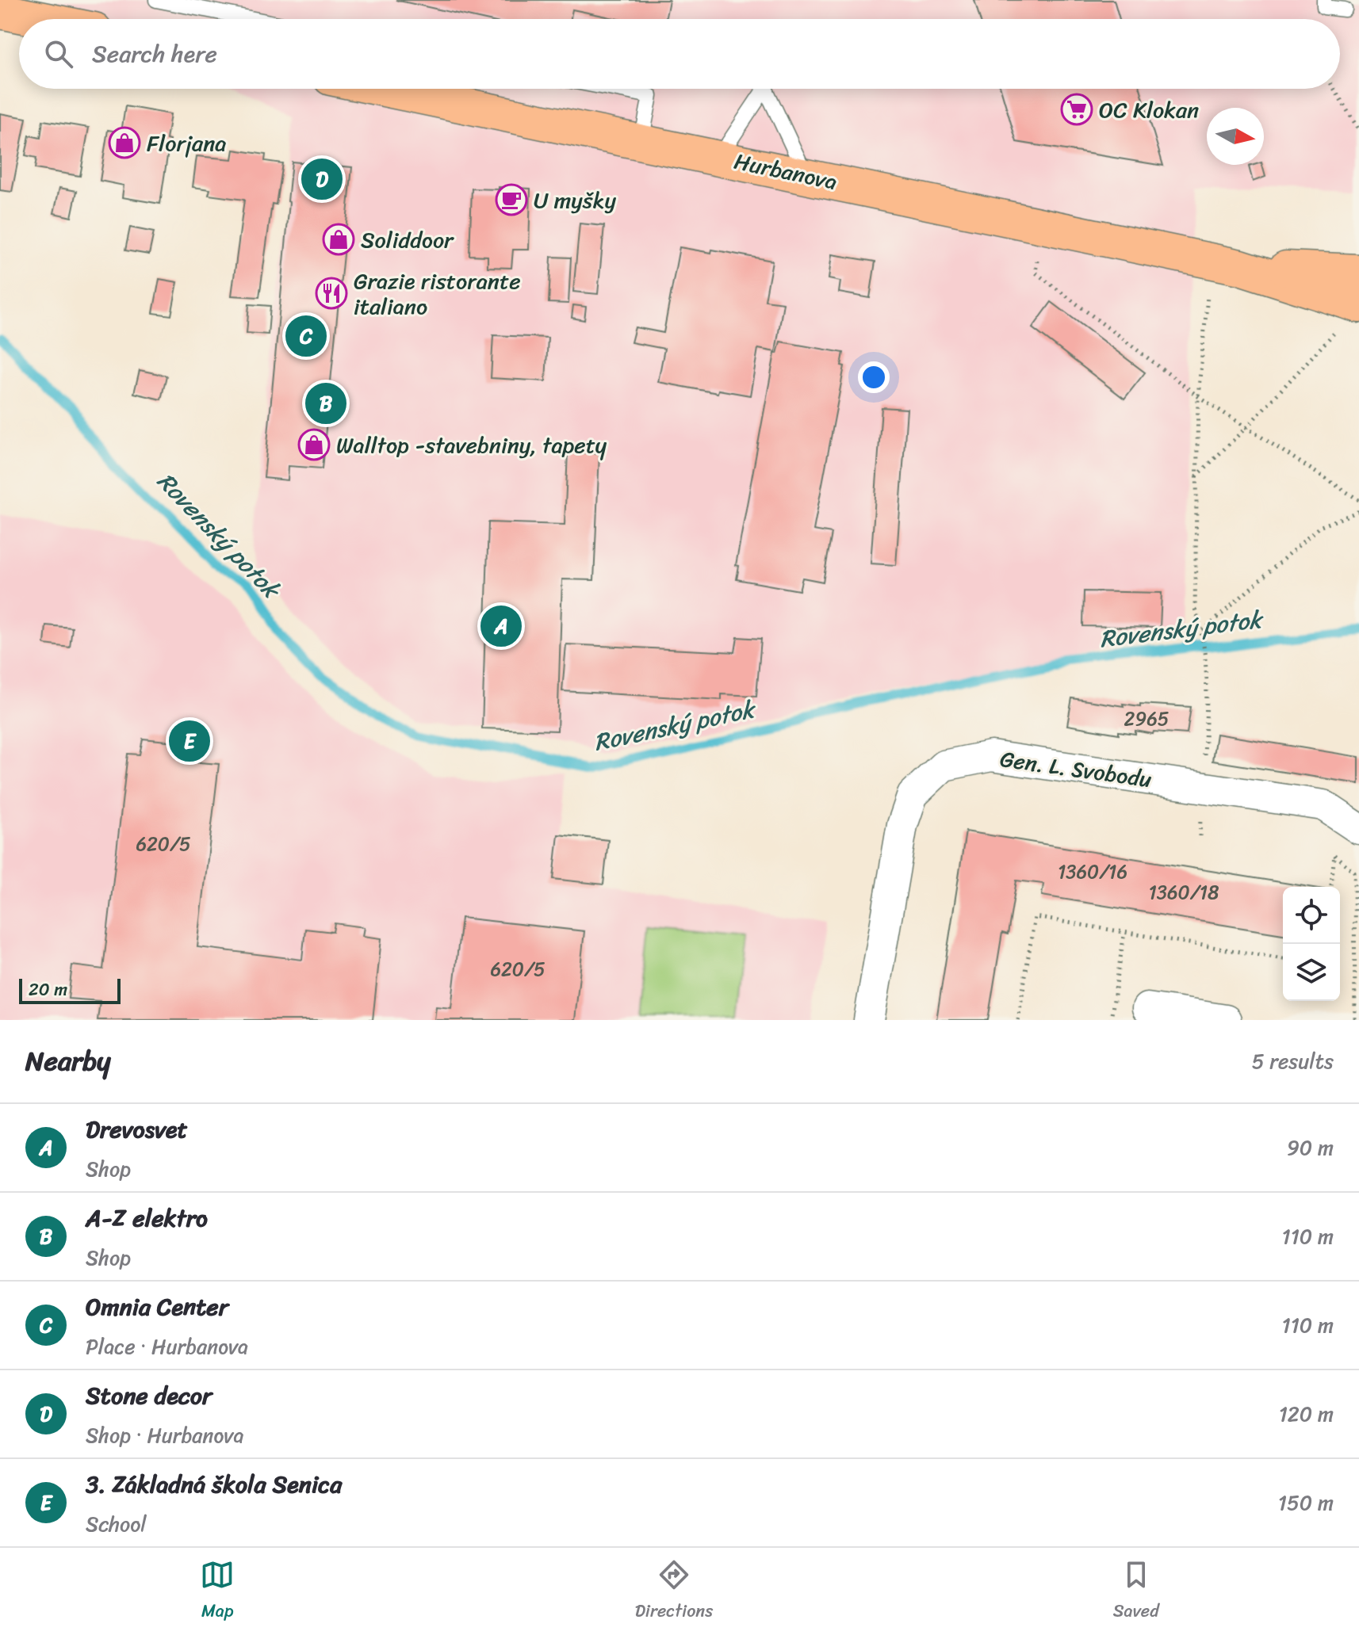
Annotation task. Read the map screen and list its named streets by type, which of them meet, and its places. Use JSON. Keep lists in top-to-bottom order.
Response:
{
  "streets": {
    "main road": ["Hurbanova"],
    "street": ["Gen. L. Svobodu"]
  },
  "water": ["Rovenský potok"],
  "places": {
    "supermarket": ["OC Klokan"],
    "shop": ["Florjana", "Soliddoor", "Walltop -stavebniny, tapety"],
    "cafe": ["U myšky"],
    "restaurant": ["Grazie ristorante italiano"]
  },
  "house_numbers": [
    "2965",
    "620/5",
    "1360/16",
    "1360/18",
    "620/5"
  ],
  "scale_bar": "20 m",
  "north": "right",
  "page": {
    "search": "Search here",
    "pins": [
      "D",
      "C",
      "B",
      "A",
      "E"
    ],
    "scale": "20 m",
    "heading": ["Nearby", "5 results"],
    "list": [
      {
        "mark": "A",
        "name": "Drevosvet",
        "note": "Shop",
        "value": "90 m"
      },
      {
        "mark": "B",
        "name": "A-Z elektro",
        "note": "Shop",
        "value": "110 m"
      },
      {
        "mark": "C",
        "name": "Omnia Center",
        "note": "Place · Hurbanova",
        "value": "110 m"
      },
      {
        "mark": "D",
        "name": "Stone decor",
        "note": "Shop · Hurbanova",
        "value": "120 m"
      },
      {
        "mark": "E",
        "name": "3. Základná škola Senica",
        "note": "School",
        "value": "150 m"
      }
    ],
    "nav": ["Map", "Directions", "Saved"]
  }
}
